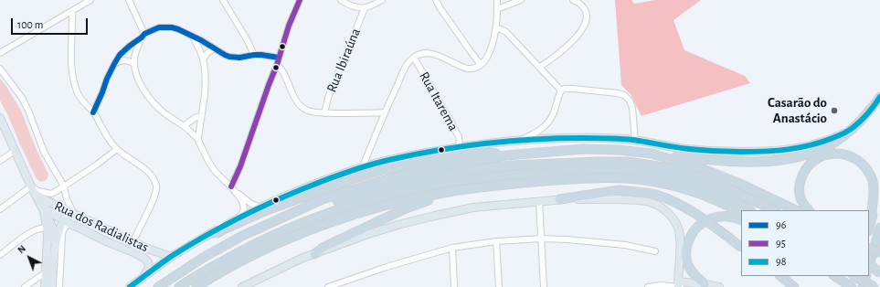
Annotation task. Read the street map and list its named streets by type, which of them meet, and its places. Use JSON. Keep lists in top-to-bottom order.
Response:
{
  "streets": {
    "main road": ["Rua dos Radialistas"],
    "street": ["Rua Ibiraúna", "Rua Itarema"]
  },
  "places": ["Casarão do Anastácio"],
  "lines": ["transit line 95", "transit line 96", "transit line 98"],
  "legend": ["96", "95", "98"],
  "scale_bar": "100 m",
  "north": "top left"
}
